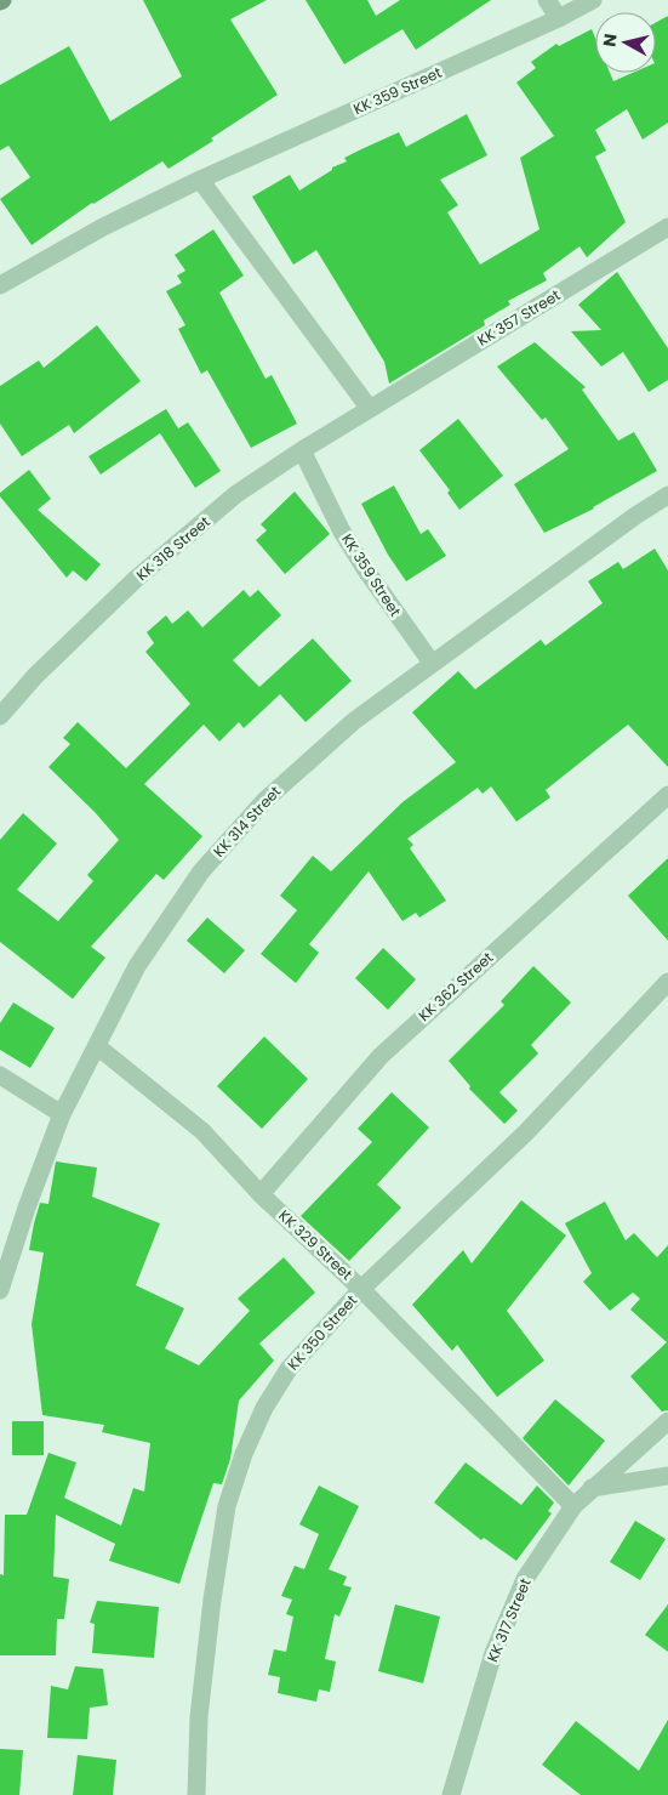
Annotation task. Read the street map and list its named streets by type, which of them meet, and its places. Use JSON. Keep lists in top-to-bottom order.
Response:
{
  "streets": {
    "street": [
      "KK 359 Street",
      "KK 357 Street",
      "KK 318 Street",
      "KK 314 Street",
      "KK 362 Street",
      "KK 329 Street",
      "KK 350 Street",
      "KK 317 Street"
    ]
  },
  "crossings": [
    ["KK 359 Street", "KK 318 Street"],
    ["KK 359 Street", "KK 314 Street"],
    ["KK 357 Street", "KK 318 Street"],
    ["KK 314 Street", "KK 329 Street"],
    ["KK 362 Street", "KK 329 Street"],
    ["KK 329 Street", "KK 350 Street"],
    ["KK 329 Street", "KK 317 Street"]
  ],
  "north": "left"
}
